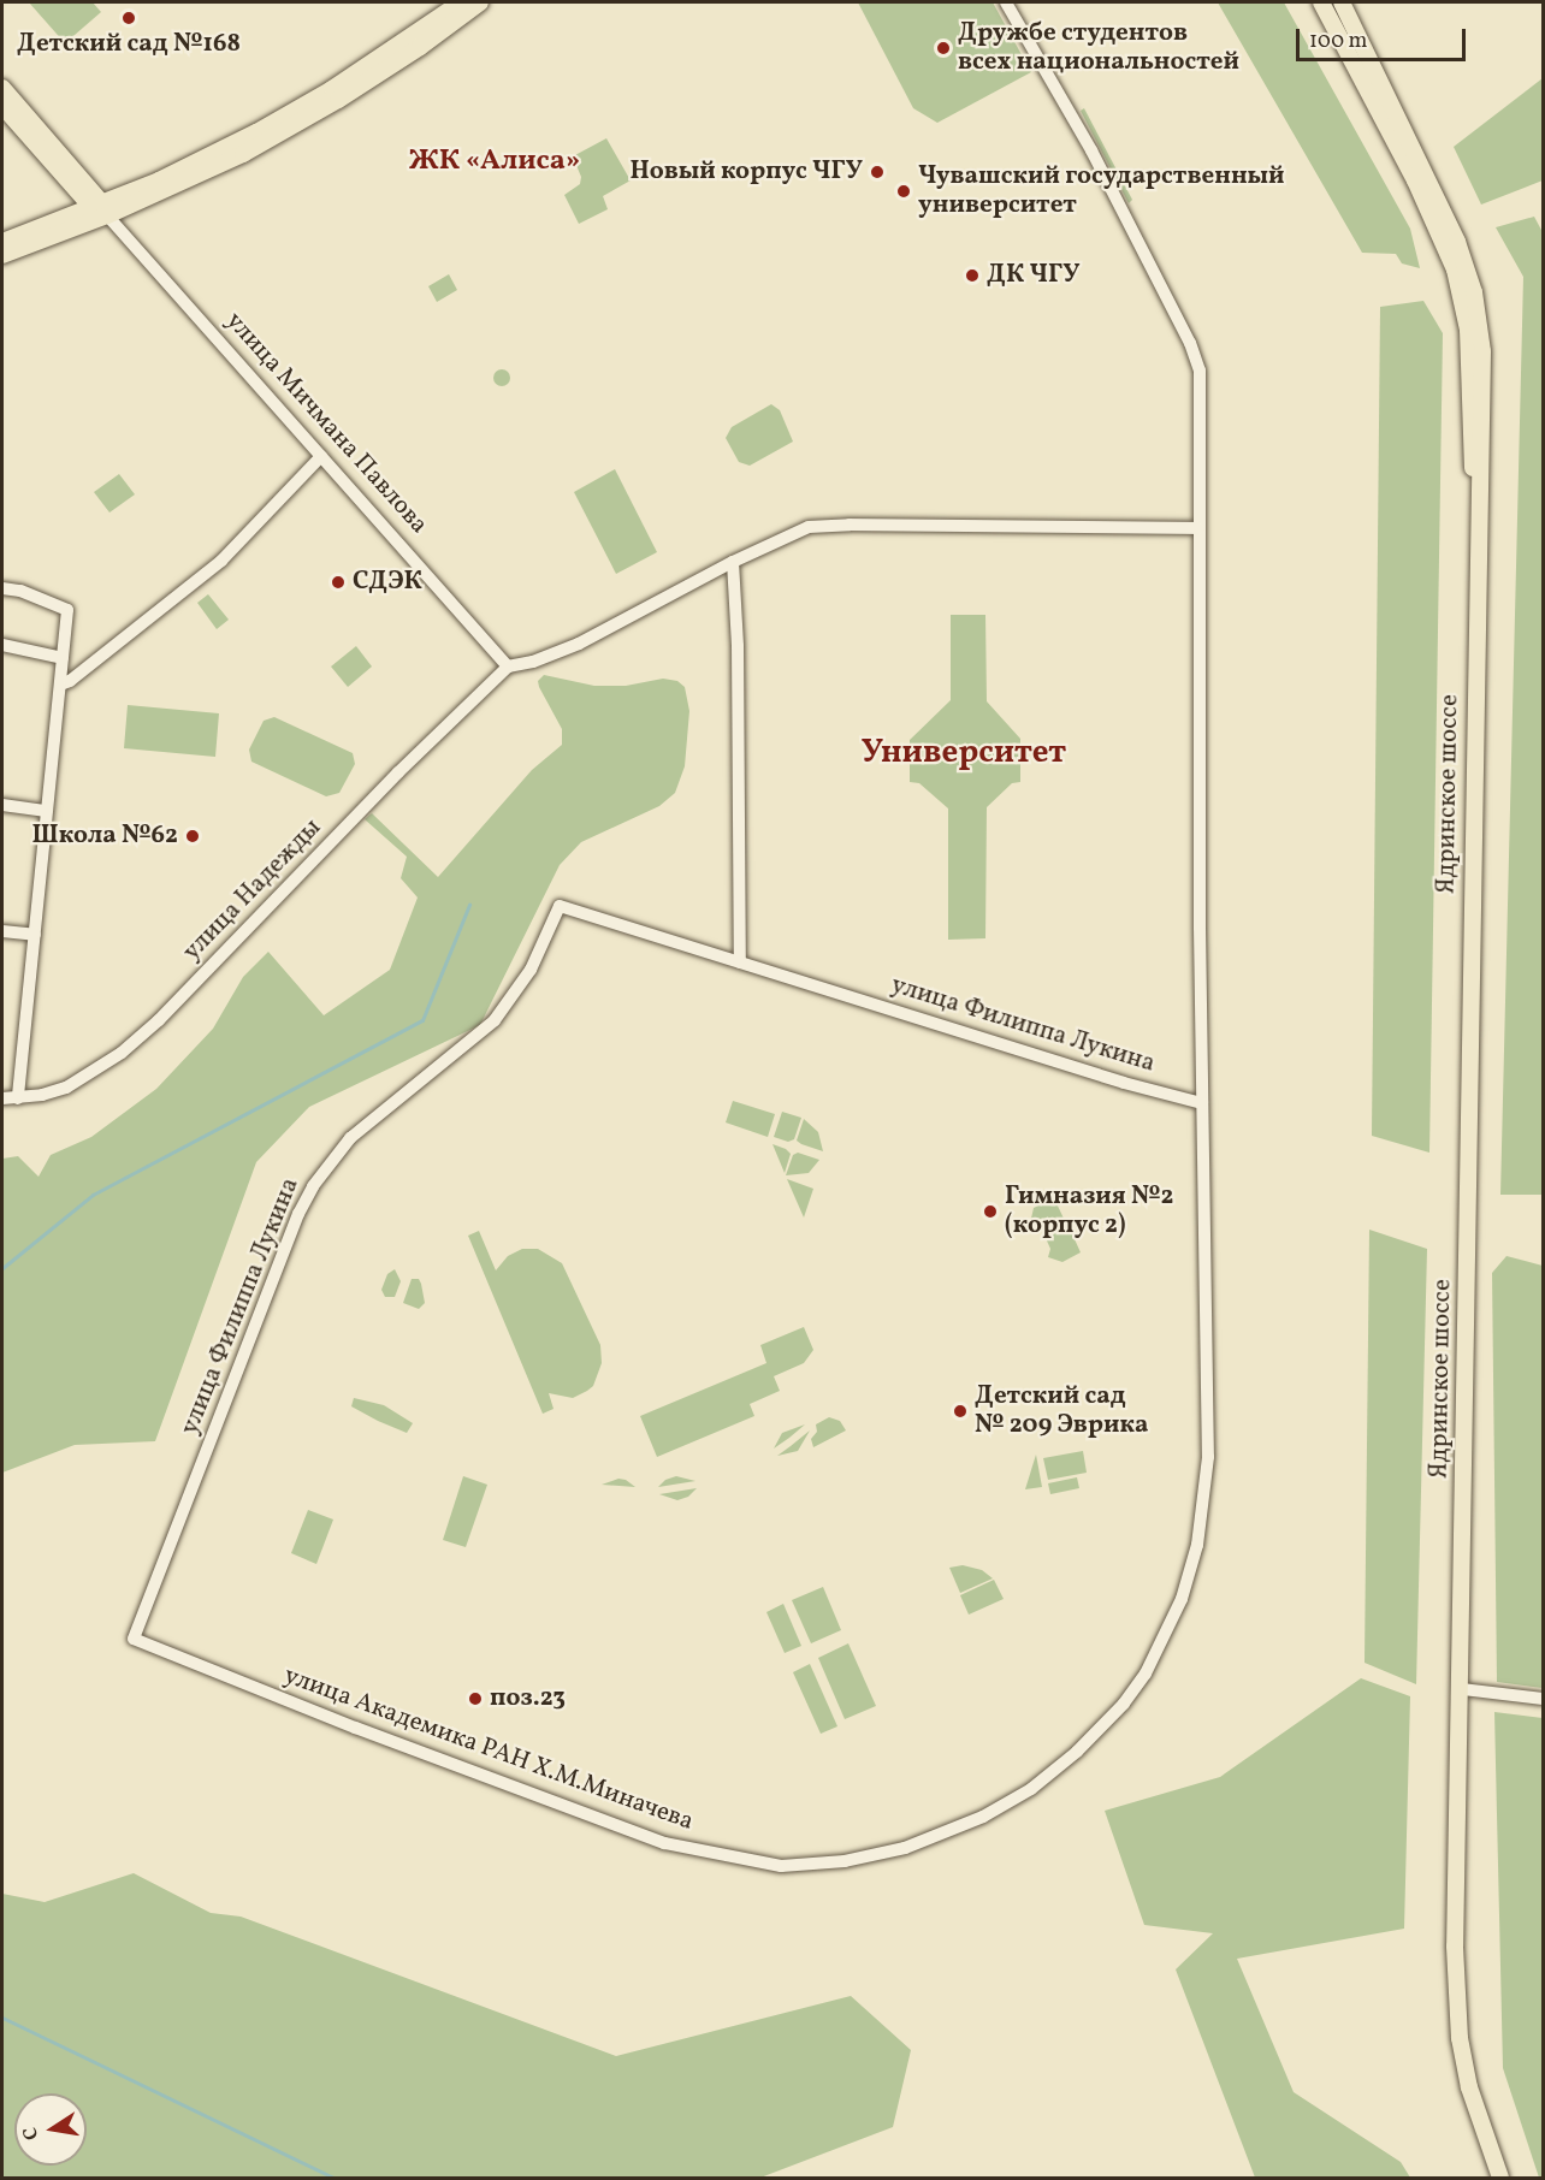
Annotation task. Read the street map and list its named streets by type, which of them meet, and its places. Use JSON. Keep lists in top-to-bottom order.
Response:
{
  "streets": {
    "main road": ["улица Мичмана Павлова", "Ядринское шоссе"],
    "street": ["улица Надежды", "улица Филиппа Лукина", "улица Академика РАН Х.М.Миначева"]
  },
  "crossings": [
    ["улица Мичмана Павлова", "улица Надежды"],
    ["улица Филиппа Лукина", "улица Академика РАН Х.М.Миначева"]
  ],
  "districts": ["ЖК «Алиса»", "Университет"],
  "places": [
    "Детский сад №168",
    "Дружбе студентов всех национальностей",
    "Новый корпус ЧГУ",
    "Чувашский государственный университет",
    "ДК ЧГУ",
    "СДЭК",
    "Школа №62",
    "Гимназия №2 (корпус 2)",
    "Детский сад № 209 Эврика",
    "поз.23"
  ],
  "scale_bar": "100 m",
  "north": "left"
}
